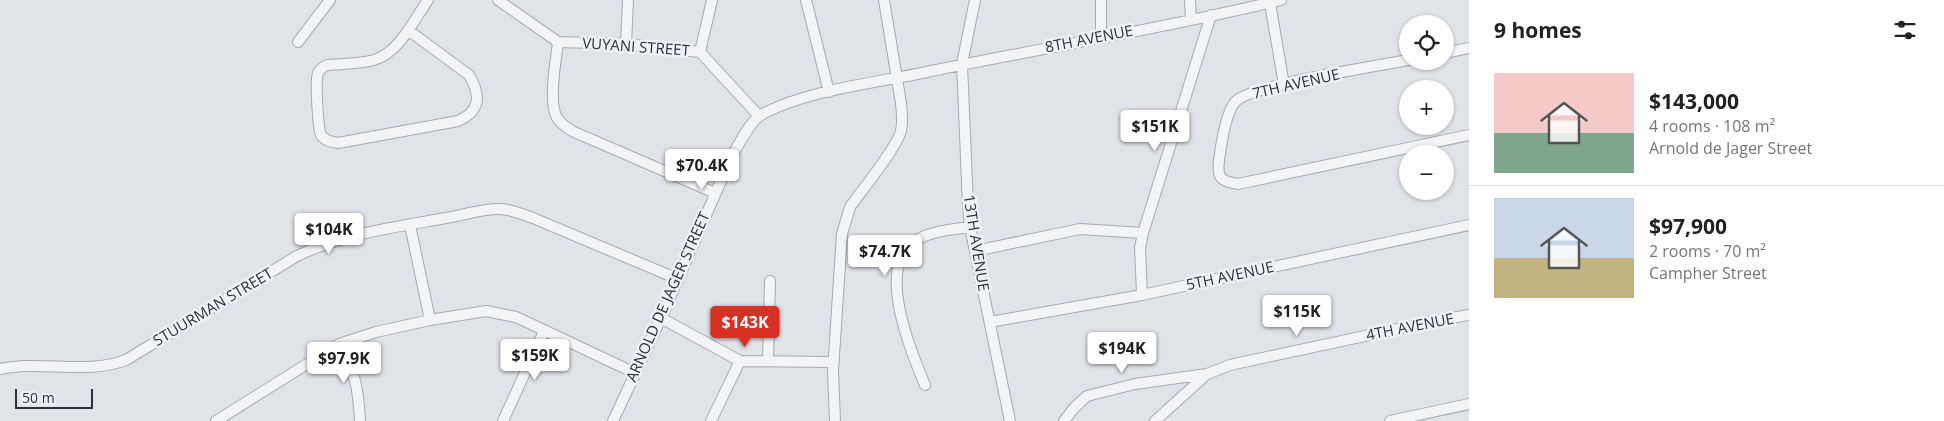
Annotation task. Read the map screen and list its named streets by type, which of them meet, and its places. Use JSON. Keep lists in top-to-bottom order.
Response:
{
  "streets": {
    "street": [
      "8TH AVENUE",
      "VUYANI STREET",
      "7TH AVENUE",
      "13TH AVENUE",
      "5TH AVENUE",
      "ARNOLD DE JAGER STREET",
      "STUURMAN STREET",
      "4TH AVENUE"
    ]
  },
  "crossings": [
    ["8TH AVENUE", "13TH AVENUE"],
    ["8TH AVENUE", "ARNOLD DE JAGER STREET"],
    ["VUYANI STREET", "ARNOLD DE JAGER STREET"],
    ["13TH AVENUE", "5TH AVENUE"],
    ["ARNOLD DE JAGER STREET", "STUURMAN STREET"]
  ],
  "scale_bar": "50 m",
  "page": {
    "heading": "9 homes",
    "map_buttons": ["+", "−"],
    "list": [
      {
        "name": "$143,000",
        "note": "4 rooms · 108 m² · Arnold de Jager Street"
      },
      {
        "name": "$97,900",
        "note": "2 rooms · 70 m² · Campher Street"
      }
    ],
    "price": [
      "$151K",
      "$70.4K",
      "$104K",
      "$74.7K",
      "$115K",
      "$143K",
      "$194K",
      "$159K",
      "$97.9K"
    ],
    "scale": "50 m"
  }
}
